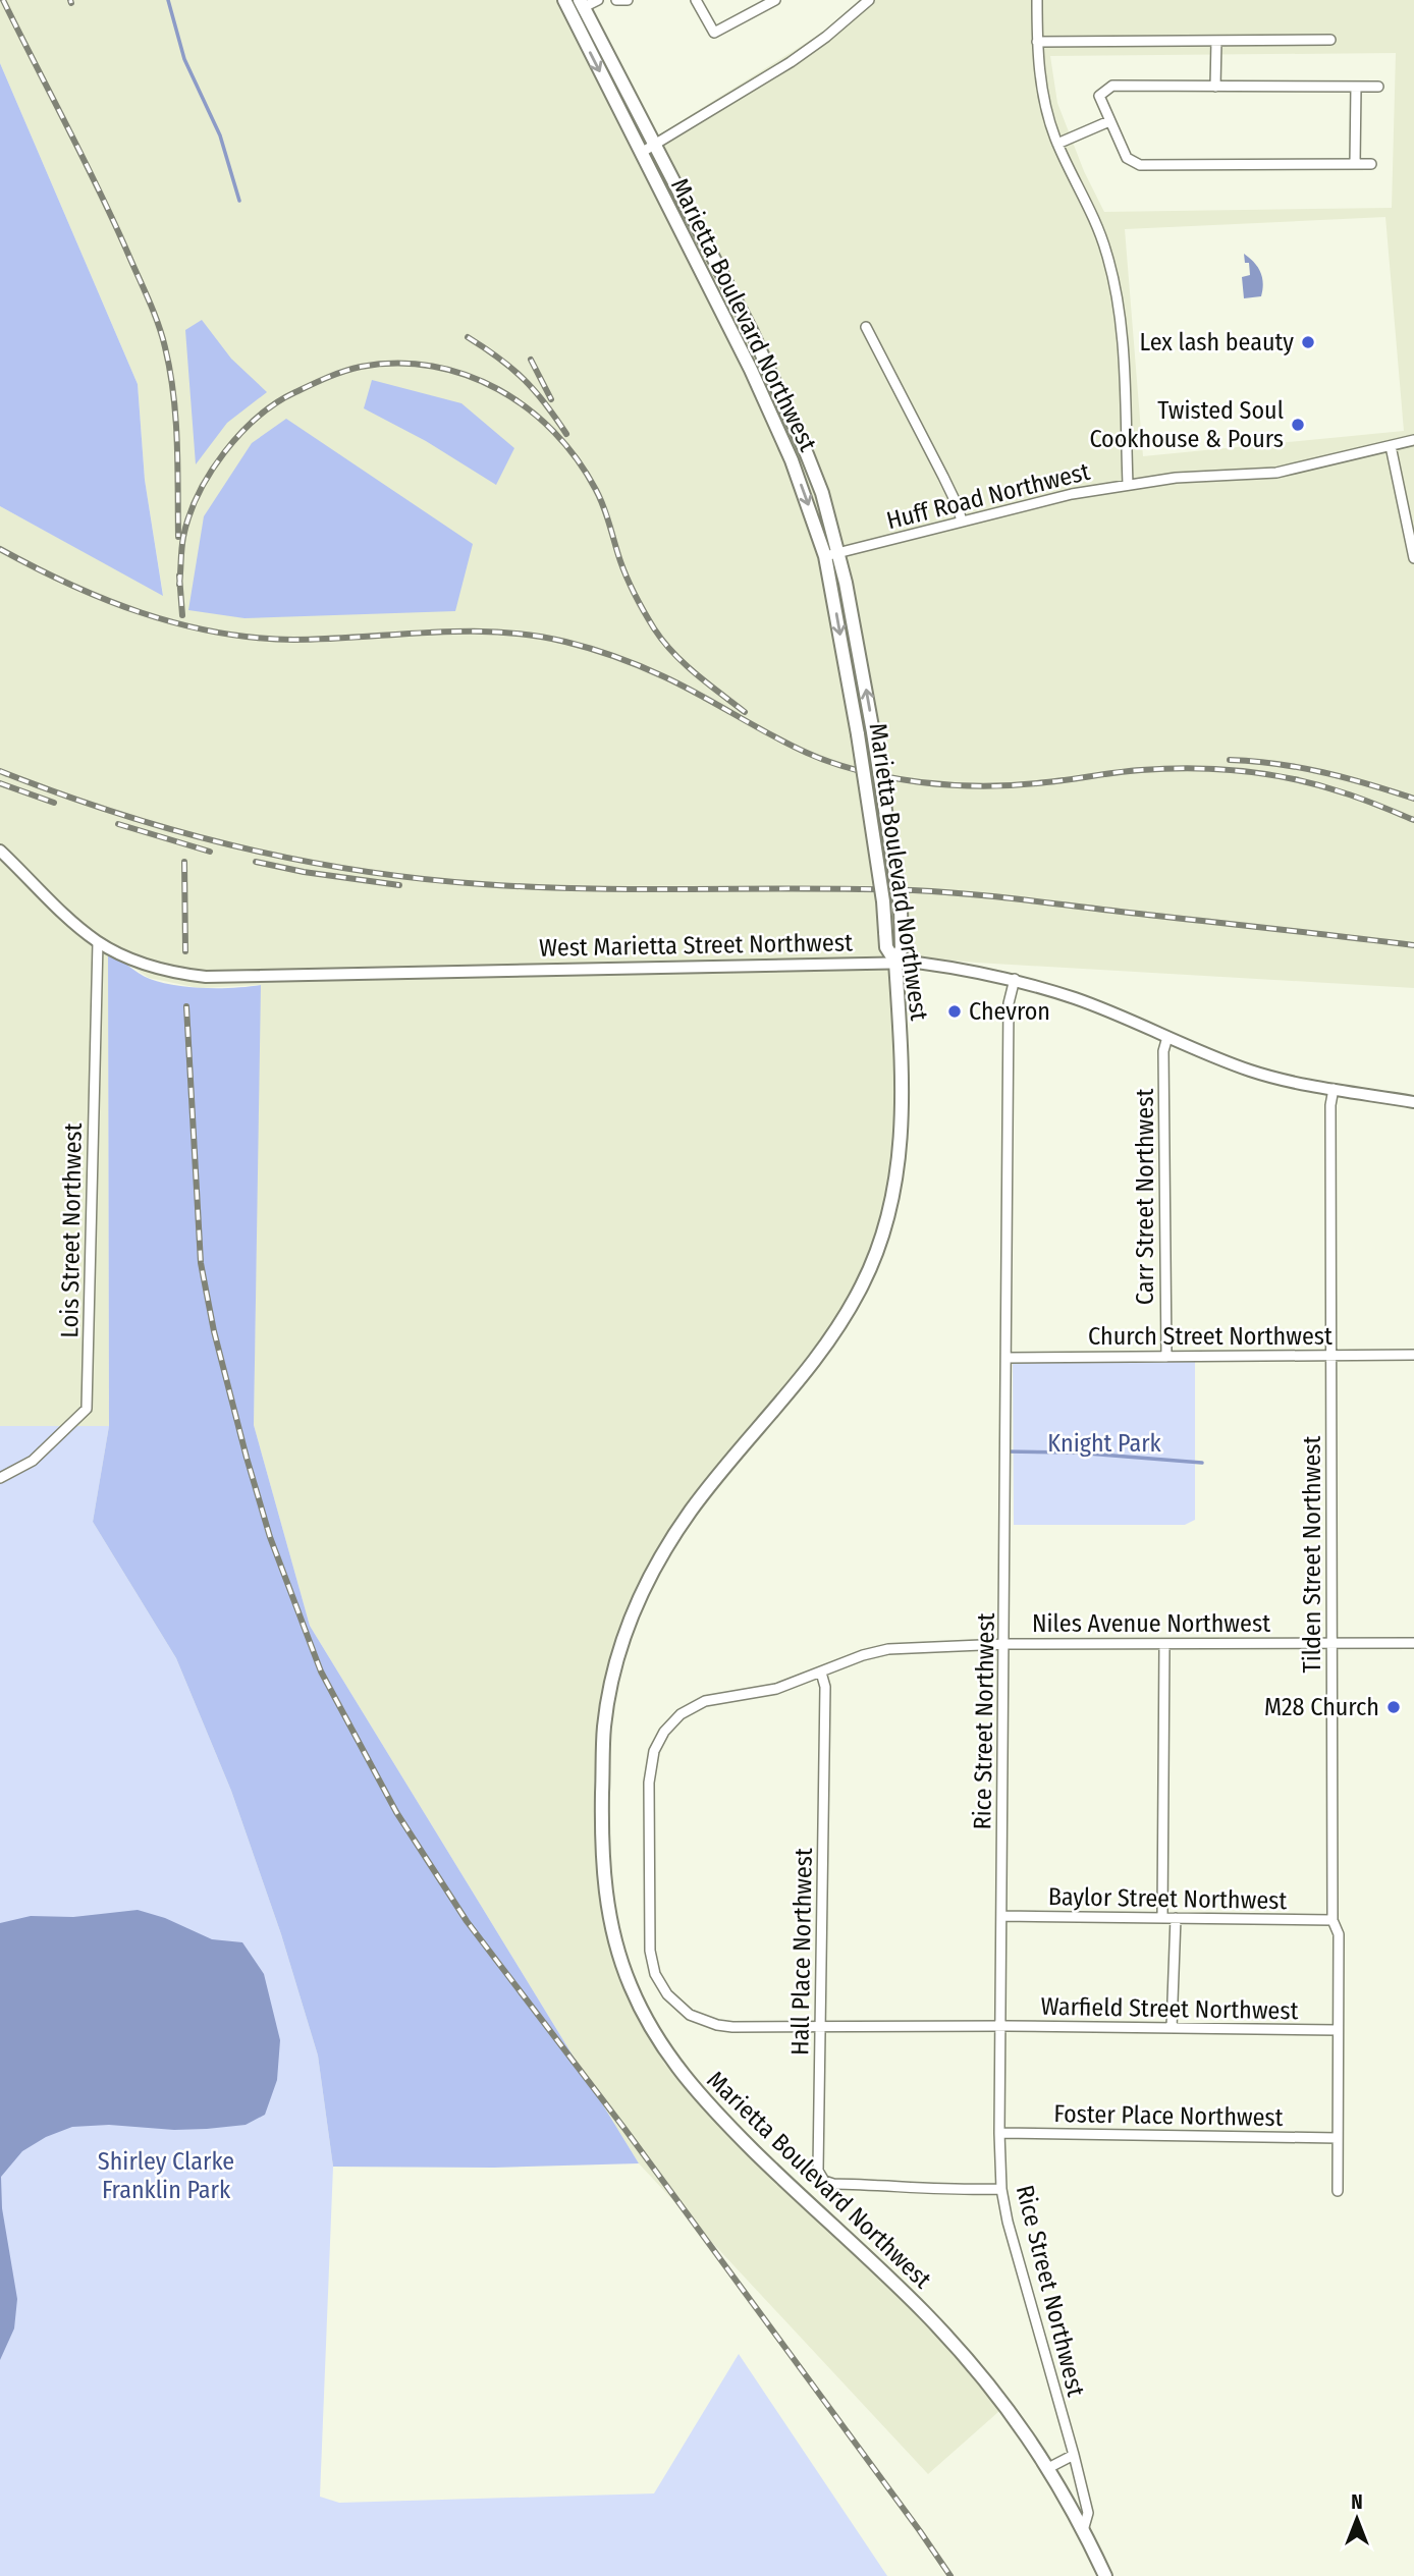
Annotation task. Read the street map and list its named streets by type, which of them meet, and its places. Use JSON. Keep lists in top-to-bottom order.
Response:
{
  "streets": {
    "main road": ["Marietta Boulevard Northwest"],
    "street": [
      "Huff Road Northwest",
      "West Marietta Street Northwest",
      "Carr Street Northwest",
      "Lois Street Northwest",
      "Church Street Northwest",
      "Tilden Street Northwest",
      "Niles Avenue Northwest",
      "Rice Street Northwest",
      "Baylor Street Northwest",
      "Hall Place Northwest",
      "Warfield Street Northwest",
      "Foster Place Northwest"
    ]
  },
  "crossings": [
    ["Marietta Boulevard Northwest", "Huff Road Northwest"],
    ["Marietta Boulevard Northwest", "West Marietta Street Northwest"],
    ["Marietta Boulevard Northwest", "Rice Street Northwest"],
    ["West Marietta Street Northwest", "Carr Street Northwest"],
    ["West Marietta Street Northwest", "Lois Street Northwest"],
    ["West Marietta Street Northwest", "Tilden Street Northwest"],
    ["West Marietta Street Northwest", "Rice Street Northwest"],
    ["Carr Street Northwest", "Church Street Northwest"],
    ["Church Street Northwest", "Tilden Street Northwest"],
    ["Church Street Northwest", "Rice Street Northwest"],
    ["Tilden Street Northwest", "Niles Avenue Northwest"],
    ["Tilden Street Northwest", "Baylor Street Northwest"],
    ["Tilden Street Northwest", "Warfield Street Northwest"],
    ["Tilden Street Northwest", "Foster Place Northwest"],
    ["Niles Avenue Northwest", "Rice Street Northwest"],
    ["Niles Avenue Northwest", "Hall Place Northwest"],
    ["Niles Avenue Northwest", "Warfield Street Northwest"],
    ["Rice Street Northwest", "Baylor Street Northwest"],
    ["Rice Street Northwest", "Hall Place Northwest"],
    ["Rice Street Northwest", "Warfield Street Northwest"],
    ["Rice Street Northwest", "Foster Place Northwest"]
  ],
  "parks": ["Knight Park", "Shirley Clarke Franklin Park"],
  "places": [
    "Lex lash beauty",
    "Twisted Soul Cookhouse & Pours",
    "Chevron",
    "M28 Church"
  ],
  "north": "top"
}
